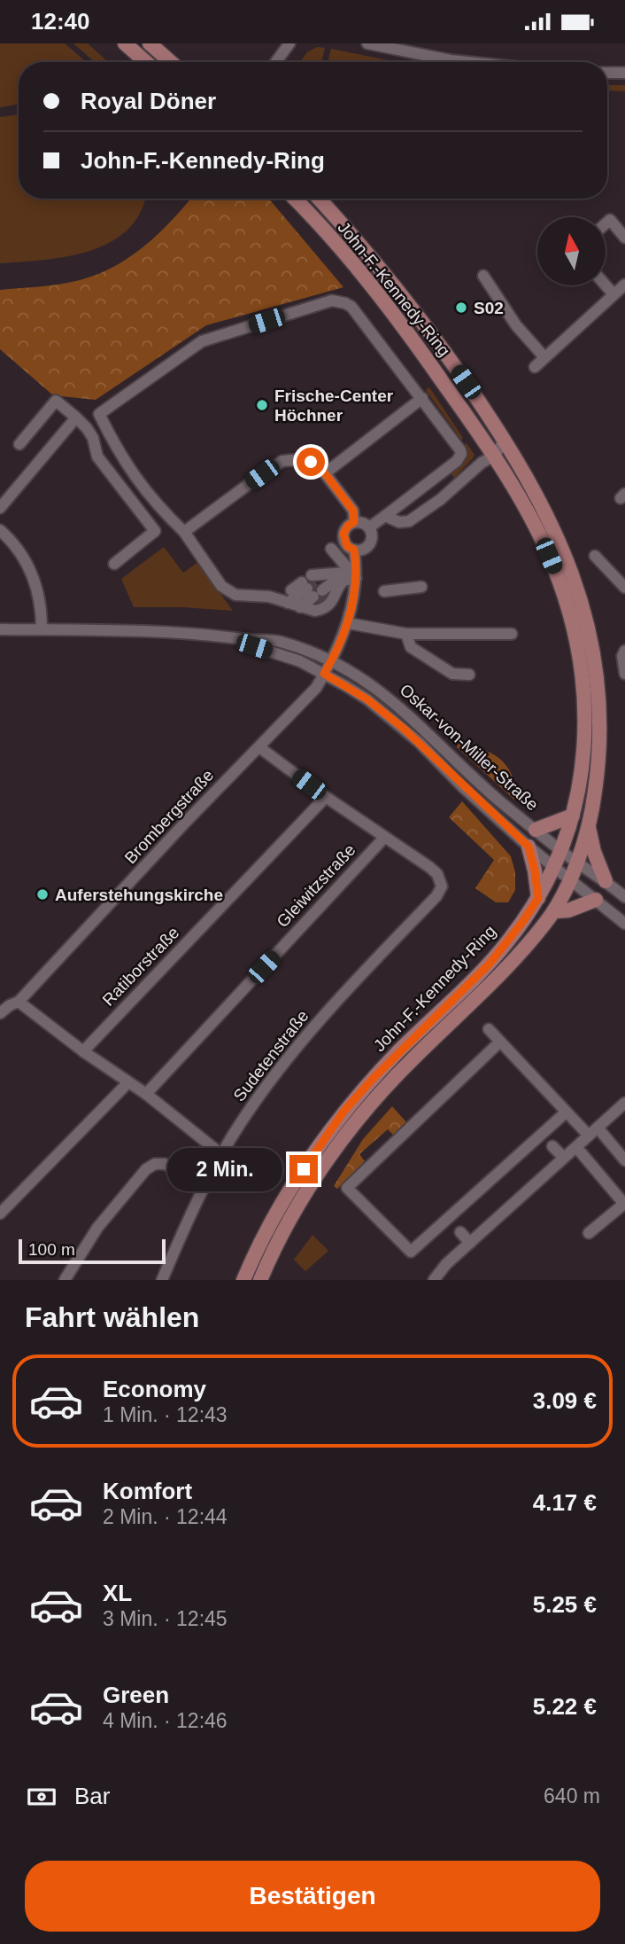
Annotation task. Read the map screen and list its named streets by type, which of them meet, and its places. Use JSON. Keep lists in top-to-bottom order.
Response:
{
  "streets": {
    "main road": ["John-F.-Kennedy-Ring"],
    "street": [
      "Oskar-von-Miller-Straße",
      "Brombergstraße",
      "Gleiwitzstraße",
      "Ratiborstraße",
      "Sudetenstraße"
    ]
  },
  "crossings": [
    ["John-F.-Kennedy-Ring", "Oskar-von-Miller-Straße"],
    ["Oskar-von-Miller-Straße", "Brombergstraße"],
    ["Gleiwitzstraße", "Sudetenstraße"]
  ],
  "places": ["S02", "Frische-Center Höchner", "Auferstehungskirche"],
  "scale_bar": "100 m",
  "north": "top",
  "page": {
    "status": "12:40",
    "banner": ["Royal Döner", "John-F.-Kennedy-Ring"],
    "bubble": "2 Min.",
    "scale": "100 m",
    "heading": "Fahrt wählen",
    "list": [
      {
        "name": "Economy",
        "note": "1 Min. · 12:43",
        "value": "3.09 €"
      },
      {
        "name": "Komfort",
        "note": "2 Min. · 12:44",
        "value": "4.17 €"
      },
      {
        "name": "XL",
        "note": "3 Min. · 12:45",
        "value": "5.25 €"
      },
      {
        "name": "Green",
        "note": "4 Min. · 12:46",
        "value": "5.22 €"
      }
    ],
    "pay": ["Bar", "640 m"],
    "buttons": "Bestätigen"
  }
}
